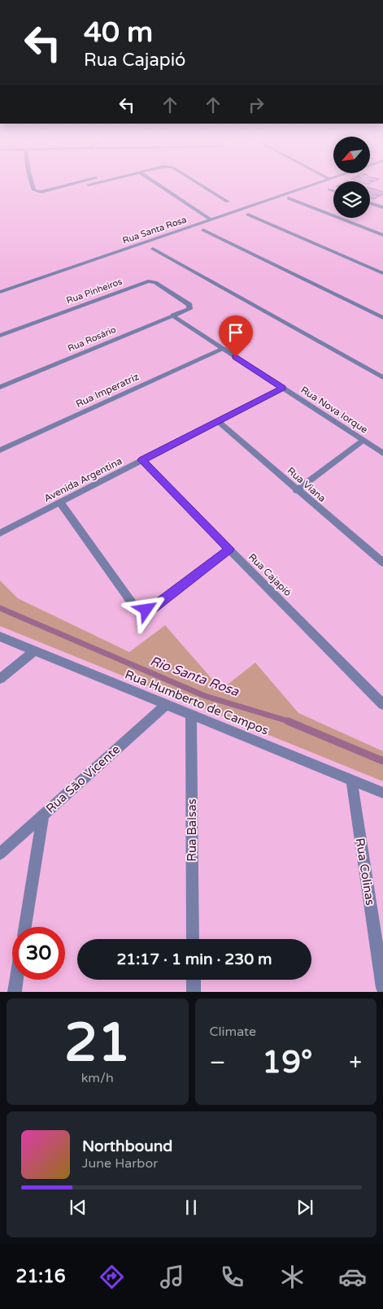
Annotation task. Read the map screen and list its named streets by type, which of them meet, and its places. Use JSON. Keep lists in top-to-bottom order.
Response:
{
  "streets": {
    "street": [
      "Rua Santa Rosa",
      "Rua Pinheiros",
      "Rua Rosário",
      "Rua Imperatriz",
      "Rua Nova Iorque",
      "Avenida Argentina",
      "Rua Viana",
      "Rua Cajapió",
      "Rua Humberto de Campos",
      "Rua São Vicente",
      "Rua Balsas",
      "Rua Colinas"
    ]
  },
  "crossings": [
    ["Rua Pinheiros", "Rua Rosário"],
    ["Rua Rosário", "Rua Nova Iorque"],
    ["Rua Imperatriz", "Rua Nova Iorque"],
    ["Rua Nova Iorque", "Avenida Argentina"],
    ["Avenida Argentina", "Rua Viana"],
    ["Avenida Argentina", "Rua Cajapió"],
    ["Rua Humberto de Campos", "Rua São Vicente"],
    ["Rua Humberto de Campos", "Rua Balsas"],
    ["Rua Humberto de Campos", "Rua Colinas"]
  ],
  "water": ["Rio Santa Rosa"],
  "north": "bottom left",
  "page": {
    "turn": ["40 m", "Rua Cajapió"],
    "limit": "30",
    "trip": "21:17 · 1 min · 230 m",
    "tile": [
      ["21", "km/h"],
      "Climate"
    ],
    "heat": ["−", "19°", "+"],
    "song": ["Northbound", "June Harbor"],
    "tabs": "21:16"
  }
}
